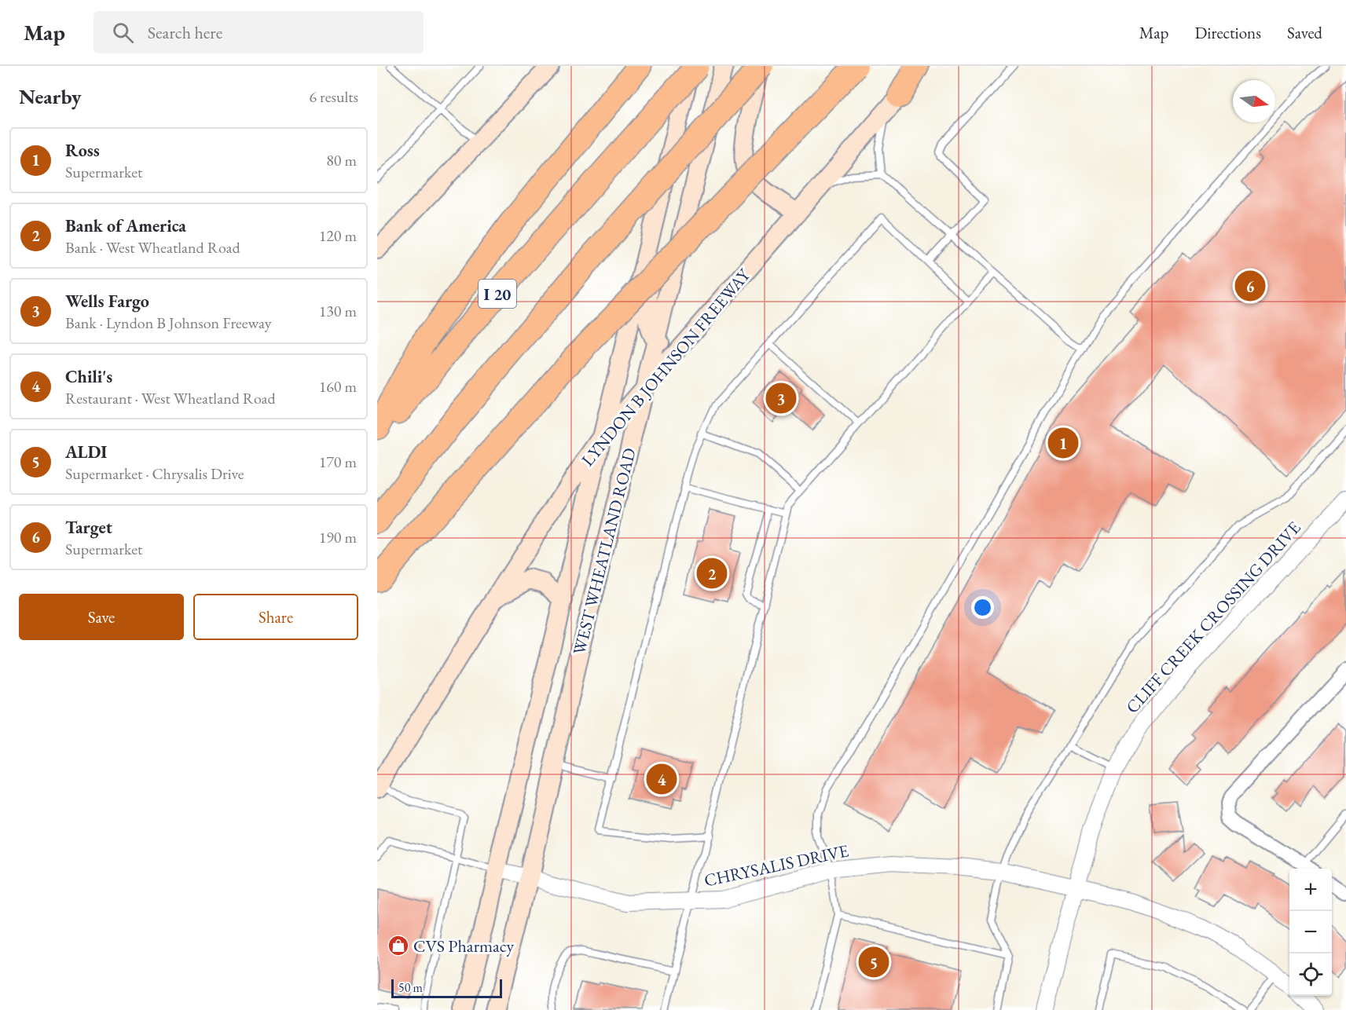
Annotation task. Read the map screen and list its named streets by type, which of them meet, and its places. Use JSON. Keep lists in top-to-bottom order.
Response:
{
  "streets": {
    "highway": ["I 20"],
    "main road": ["LYNDON B JOHNSON FREEWAY", "WEST WHEATLAND ROAD"],
    "street": ["CLIFF CREEK CROSSING DRIVE", "CHRYSALIS DRIVE"]
  },
  "crossings": [
    ["LYNDON B JOHNSON FREEWAY", "WEST WHEATLAND ROAD"],
    ["WEST WHEATLAND ROAD", "CHRYSALIS DRIVE"],
    ["CLIFF CREEK CROSSING DRIVE", "CHRYSALIS DRIVE"]
  ],
  "places": {
    "shop": ["CVS Pharmacy"]
  },
  "scale_bar": "50 m",
  "north": "right",
  "page": {
    "header": "Map",
    "search": "Search here",
    "nav": ["Map", "Directions", "Saved"],
    "heading": ["Nearby", "6 results"],
    "list": [
      {
        "mark": "1",
        "name": "Ross",
        "note": "Supermarket",
        "value": "80 m"
      },
      {
        "mark": "2",
        "name": "Bank of America",
        "note": "Bank · West Wheatland Road",
        "value": "120 m"
      },
      {
        "mark": "3",
        "name": "Wells Fargo",
        "note": "Bank · Lyndon B Johnson Freeway",
        "value": "130 m"
      },
      {
        "mark": "4",
        "name": "Chili's",
        "note": "Restaurant · West Wheatland Road",
        "value": "160 m"
      },
      {
        "mark": "5",
        "name": "ALDI",
        "note": "Supermarket · Chrysalis Drive",
        "value": "170 m"
      },
      {
        "mark": "6",
        "name": "Target",
        "note": "Supermarket",
        "value": "190 m"
      }
    ],
    "pins": [
      "6",
      "3",
      "1",
      "2",
      "4",
      "5"
    ],
    "buttons": ["Save", "Share"],
    "map_buttons": ["+", "−"],
    "scale": "50 m"
  }
}
